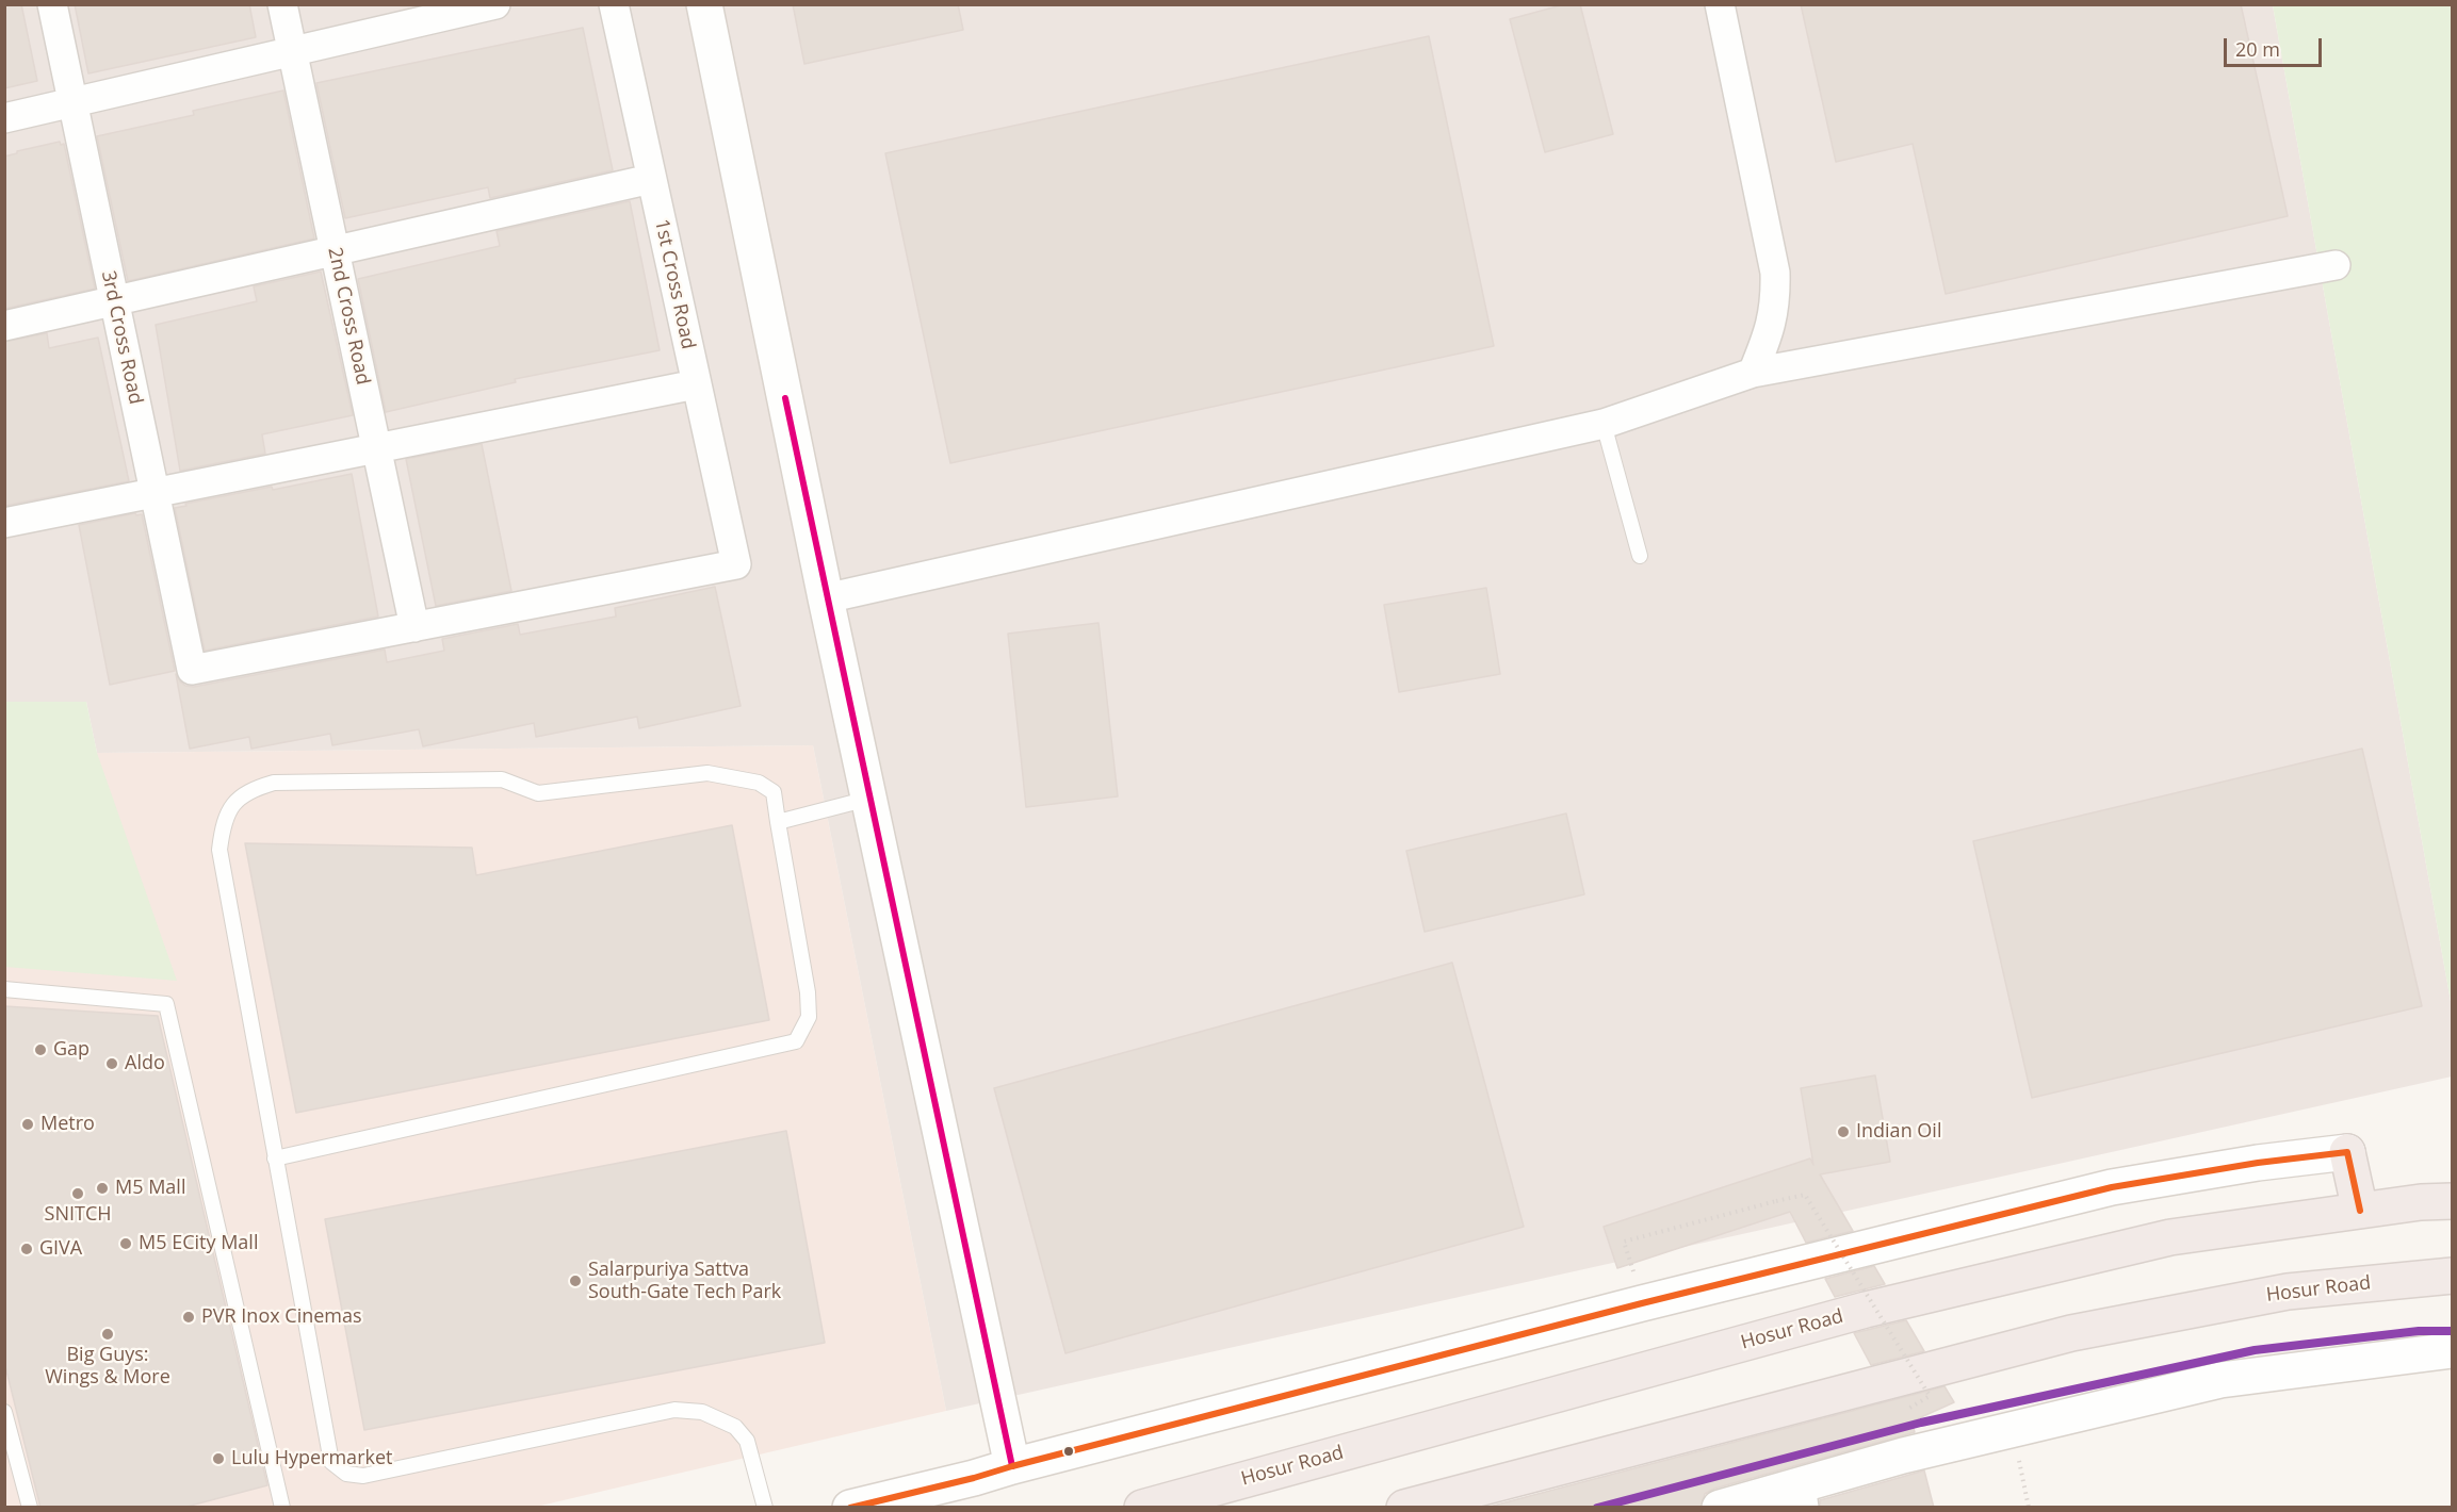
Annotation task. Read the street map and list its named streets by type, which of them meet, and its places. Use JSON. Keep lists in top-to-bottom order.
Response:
{
  "streets": {
    "highway": ["Hosur Road"],
    "street": ["1st Cross Road", "2nd Cross Road", "3rd Cross Road"]
  },
  "crossings": [
    ["1st Cross Road", "2nd Cross Road"],
    ["1st Cross Road", "3rd Cross Road"],
    ["2nd Cross Road", "3rd Cross Road"]
  ],
  "places": [
    "Gap",
    "Aldo",
    "Metro",
    "Indian Oil",
    "M5 Mall",
    "SNITCH",
    "M5 ECity Mall",
    "GIVA",
    "Salarpuriya Sattva South-Gate Tech Park",
    "PVR Inox Cinemas",
    "Big Guys: Wings & More",
    "Lulu Hypermarket"
  ],
  "scale_bar": "20 m"
}
